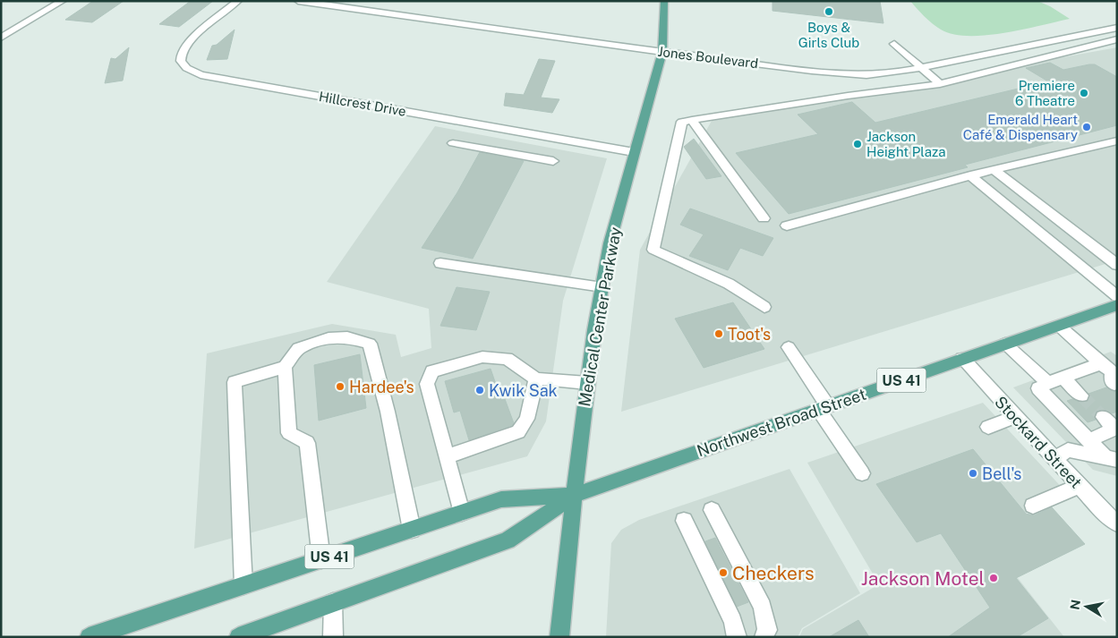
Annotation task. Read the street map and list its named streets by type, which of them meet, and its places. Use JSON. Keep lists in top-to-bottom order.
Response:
{
  "streets": {
    "main road": ["Medical Center Parkway", "US 41", "Northwest Broad Street"],
    "street": ["Jones Boulevard", "Hillcrest Drive", "Stockard Street"]
  },
  "crossings": [
    ["Jones Boulevard", "Medical Center Parkway"],
    ["Hillcrest Drive", "Medical Center Parkway"],
    ["Medical Center Parkway", "Northwest Broad Street"],
    ["Northwest Broad Street", "Stockard Street"]
  ],
  "places": [
    "Boys & Girls Club",
    "Premiere 6 Theatre",
    "Emerald Heart Café & Dispensary",
    "Jackson Height Plaza",
    "Toot's",
    "Hardee's",
    "Kwik Sak",
    "Bell's",
    "Checkers",
    "Jackson Motel"
  ],
  "north": "left"
}
